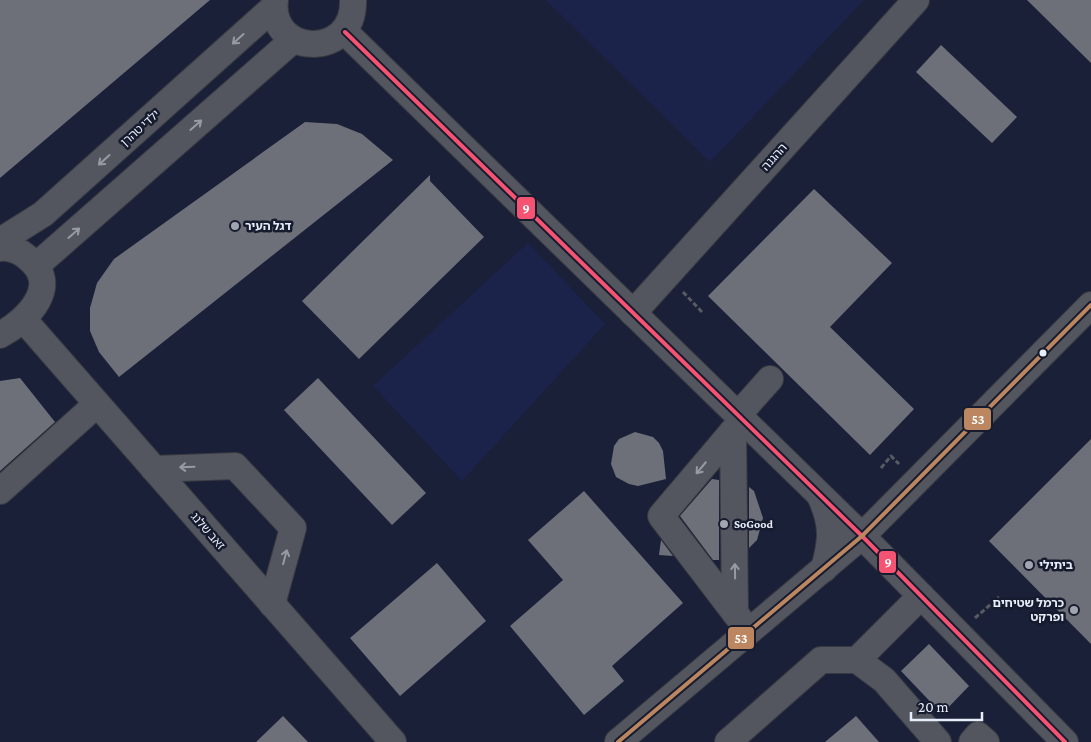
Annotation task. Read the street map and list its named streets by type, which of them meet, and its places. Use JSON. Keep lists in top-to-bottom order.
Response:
{
  "streets": {
    "street": ["ילדי טהרן", "ההגנה", "זאב שלנג"]
  },
  "places": [
    "דגל העיר",
    "SoGood",
    "ביתילי",
    "כרמל שטיחים ופרקט"
  ],
  "lines": ["transit line 9", "transit line 53"],
  "scale_bar": "20 m"
}
